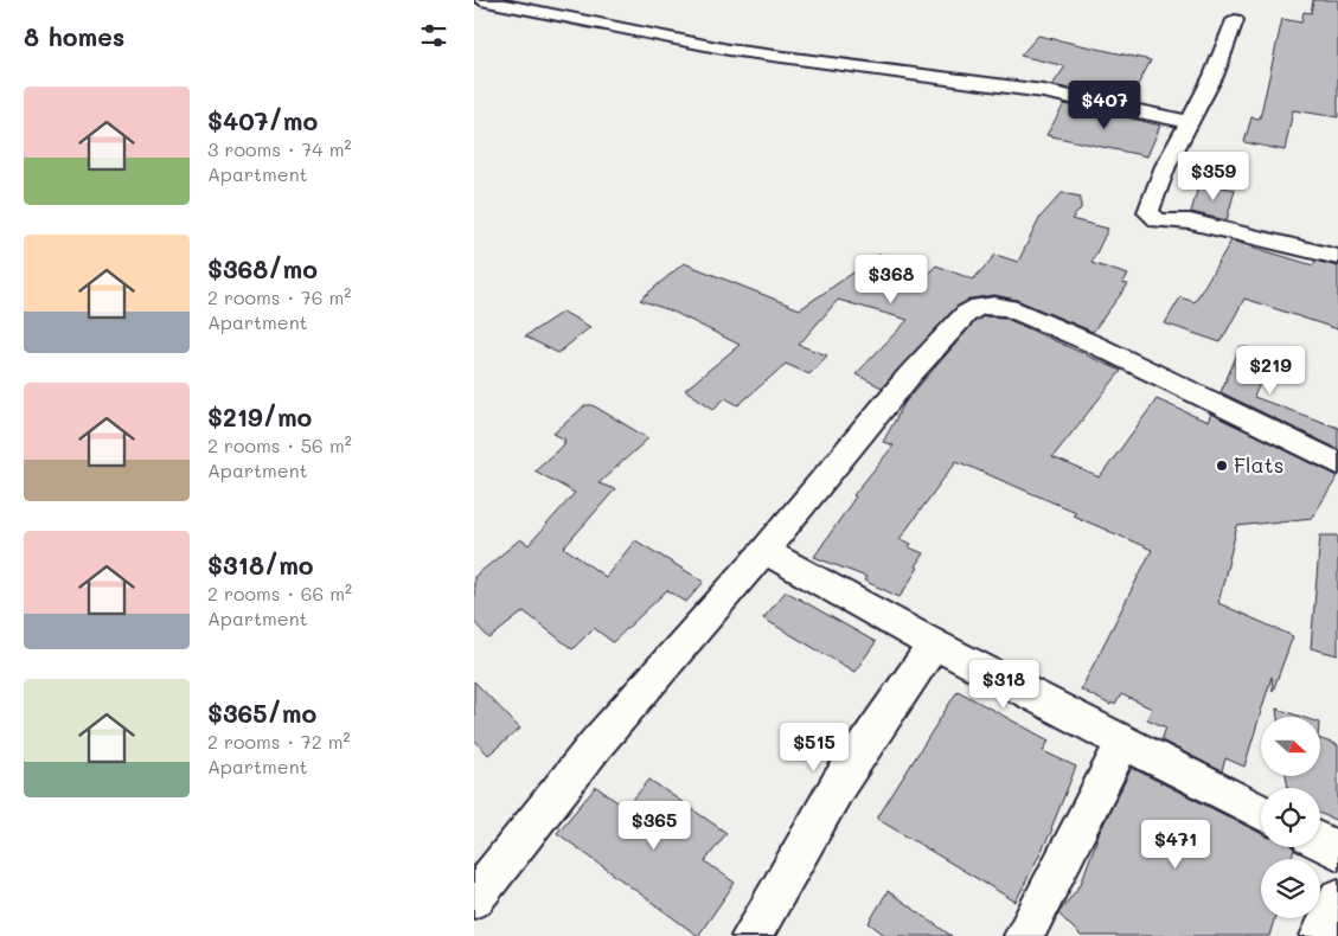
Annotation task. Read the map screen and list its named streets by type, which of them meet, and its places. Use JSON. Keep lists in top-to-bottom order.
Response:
{
  "places": ["Flats"],
  "north": "right",
  "page": {
    "heading": "8 homes",
    "list": [
      {
        "name": "$407/mo",
        "note": "3 rooms · 74 m² · Apartment"
      },
      {
        "name": "$368/mo",
        "note": "2 rooms · 76 m² · Apartment"
      },
      {
        "name": "$219/mo",
        "note": "2 rooms · 56 m² · Apartment"
      },
      {
        "name": "$318/mo",
        "note": "2 rooms · 66 m² · Apartment"
      },
      {
        "name": "$365/mo",
        "note": "2 rooms · 72 m² · Apartment"
      }
    ],
    "price": [
      "$407",
      "$359",
      "$368",
      "$219",
      "$318",
      "$515",
      "$365",
      "$471"
    ]
  }
}
